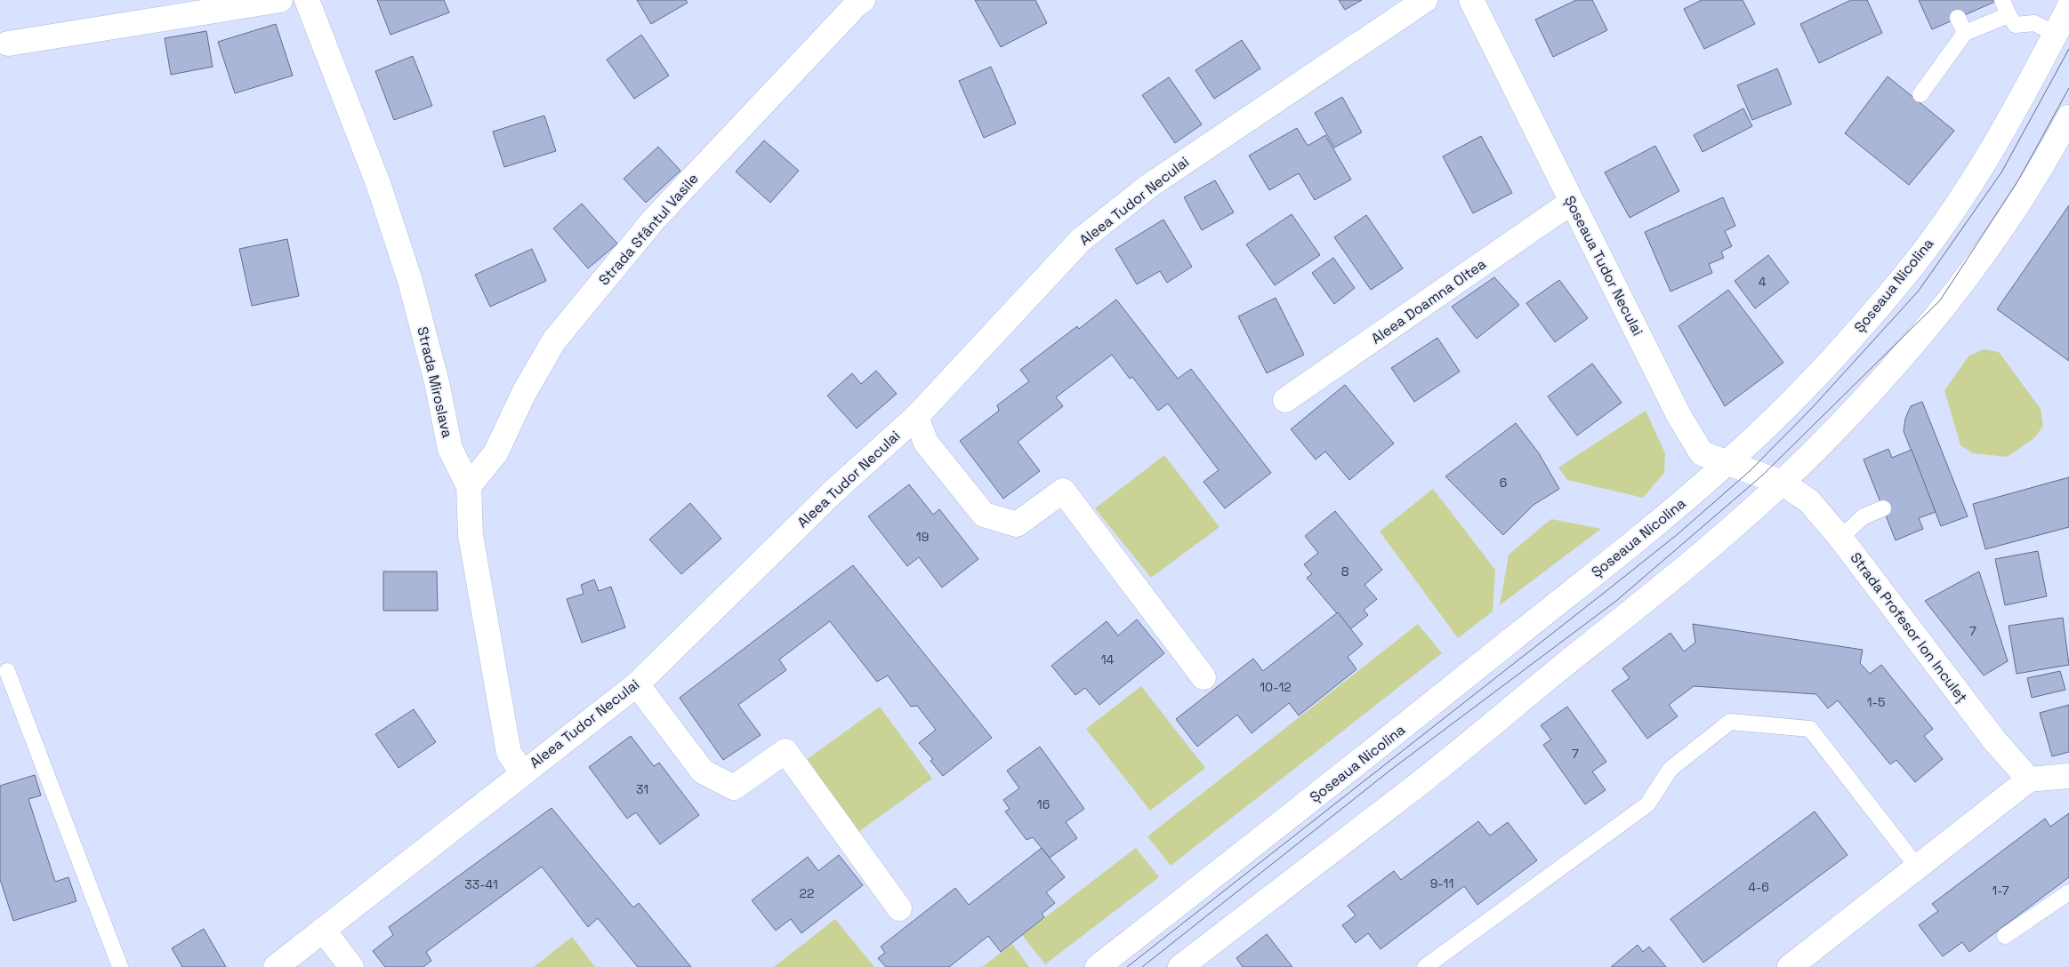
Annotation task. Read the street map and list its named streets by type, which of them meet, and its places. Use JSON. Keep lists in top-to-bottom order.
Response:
{
  "streets": {
    "street": [
      "Aleea Tudor Neculai",
      "Strada Sfântul Vasile",
      "Șoseaua Tudor Neculai",
      "Șoseaua Nicolina",
      "Aleea Doamna Oltea",
      "Strada Miroslava",
      "Strada Profesor Ion Inculeț"
    ]
  },
  "crossings": [
    ["Aleea Tudor Neculai", "Strada Miroslava"],
    ["Strada Sfântul Vasile", "Strada Miroslava"],
    ["Șoseaua Tudor Neculai", "Șoseaua Nicolina"],
    ["Șoseaua Tudor Neculai", "Aleea Doamna Oltea"],
    ["Șoseaua Tudor Neculai", "Strada Profesor Ion Inculeț"]
  ],
  "house_numbers": [
    "4",
    "6",
    "19",
    "8",
    "7",
    "14",
    "10-12",
    "1-5",
    "7",
    "31",
    "16",
    "9-11",
    "33-41",
    "4-6",
    "1-7",
    "22"
  ]
}
